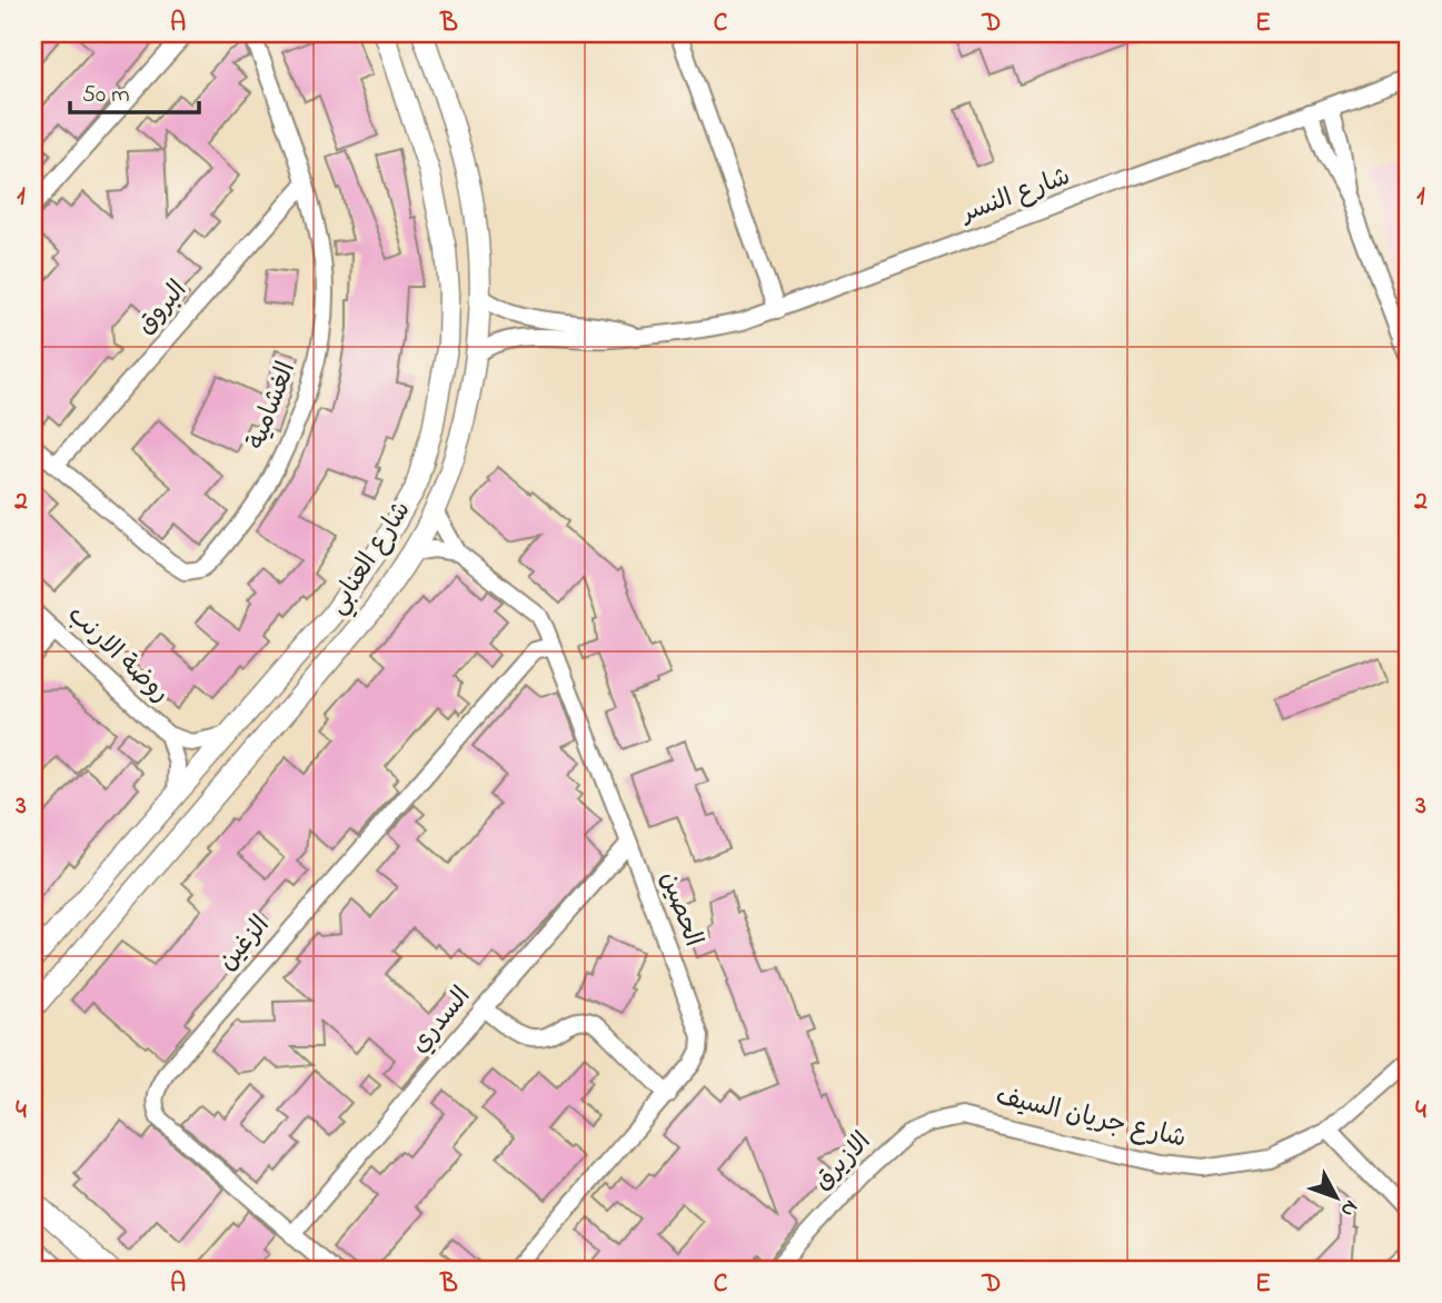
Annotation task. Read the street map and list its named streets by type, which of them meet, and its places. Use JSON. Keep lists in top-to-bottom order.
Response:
{
  "streets": {
    "street": [
      "شارع النسر",
      "البروق",
      "الغشامية",
      "شارع العنابي",
      "روضة الارنب",
      "الحصين",
      "الزغين",
      "السدري",
      "شارع جريان السيف",
      "الازيرق"
    ]
  },
  "crossings": [
    ["شارع النسر", "شارع العنابي"],
    ["البروق", "الغشامية"],
    ["شارع العنابي", "روضة الارنب"],
    ["شارع العنابي", "الحصين"],
    ["الحصين", "الزغين"],
    ["الحصين", "السدري"],
    ["الزغين", "السدري"],
    ["شارع جريان السيف", "الازيرق"]
  ],
  "scale_bar": "50 m",
  "north": "bottom right",
  "grid": {
    "columns": [
      "A",
      "B",
      "C",
      "D",
      "E"
    ],
    "rows": [
      "1",
      "2",
      "3",
      "4"
    ]
  }
}
